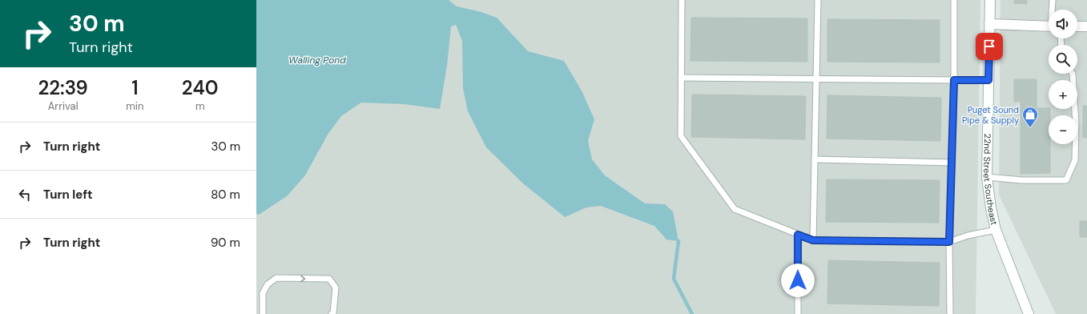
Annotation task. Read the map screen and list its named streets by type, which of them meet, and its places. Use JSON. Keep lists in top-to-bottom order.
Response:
{
  "streets": {
    "street": ["22nd Street Southeast"]
  },
  "water": ["Walling Pond"],
  "places": {
    "shop": ["Puget Sound Pipe & Supply"]
  },
  "page": {
    "turn": ["30 m", "Turn right"],
    "map_buttons": ["+", "−"],
    "eta": [
      "22:39",
      "Arrival",
      "1",
      "min",
      "240",
      "m"
    ],
    "list": [
      {
        "name": "Turn right",
        "value": "30 m"
      },
      {
        "name": "Turn left",
        "value": "80 m"
      },
      {
        "name": "Turn right",
        "value": "90 m"
      }
    ]
  }
}
